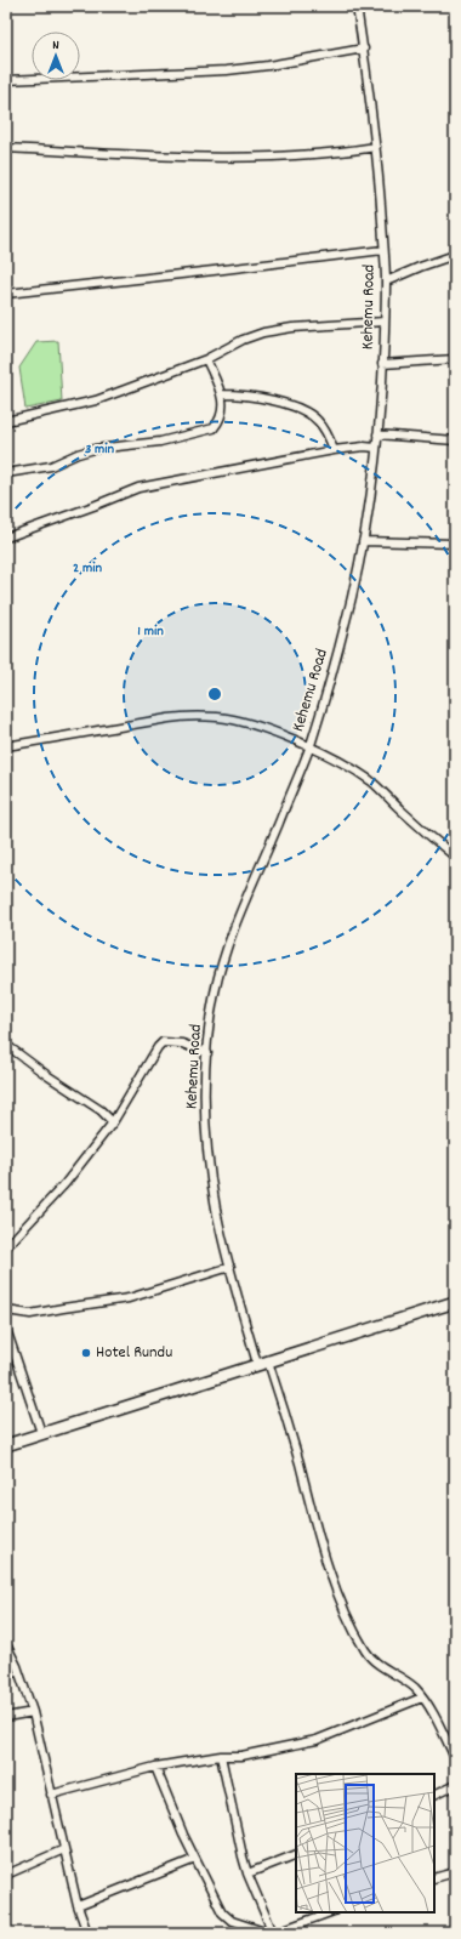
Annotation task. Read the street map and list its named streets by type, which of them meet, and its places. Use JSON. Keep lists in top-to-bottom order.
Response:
{
  "streets": {
    "street": ["Kehemu Road"]
  },
  "places": ["Hotel Rundu"],
  "north": "top",
  "rings": ["3 min", "2 min", "1 min"]
}
